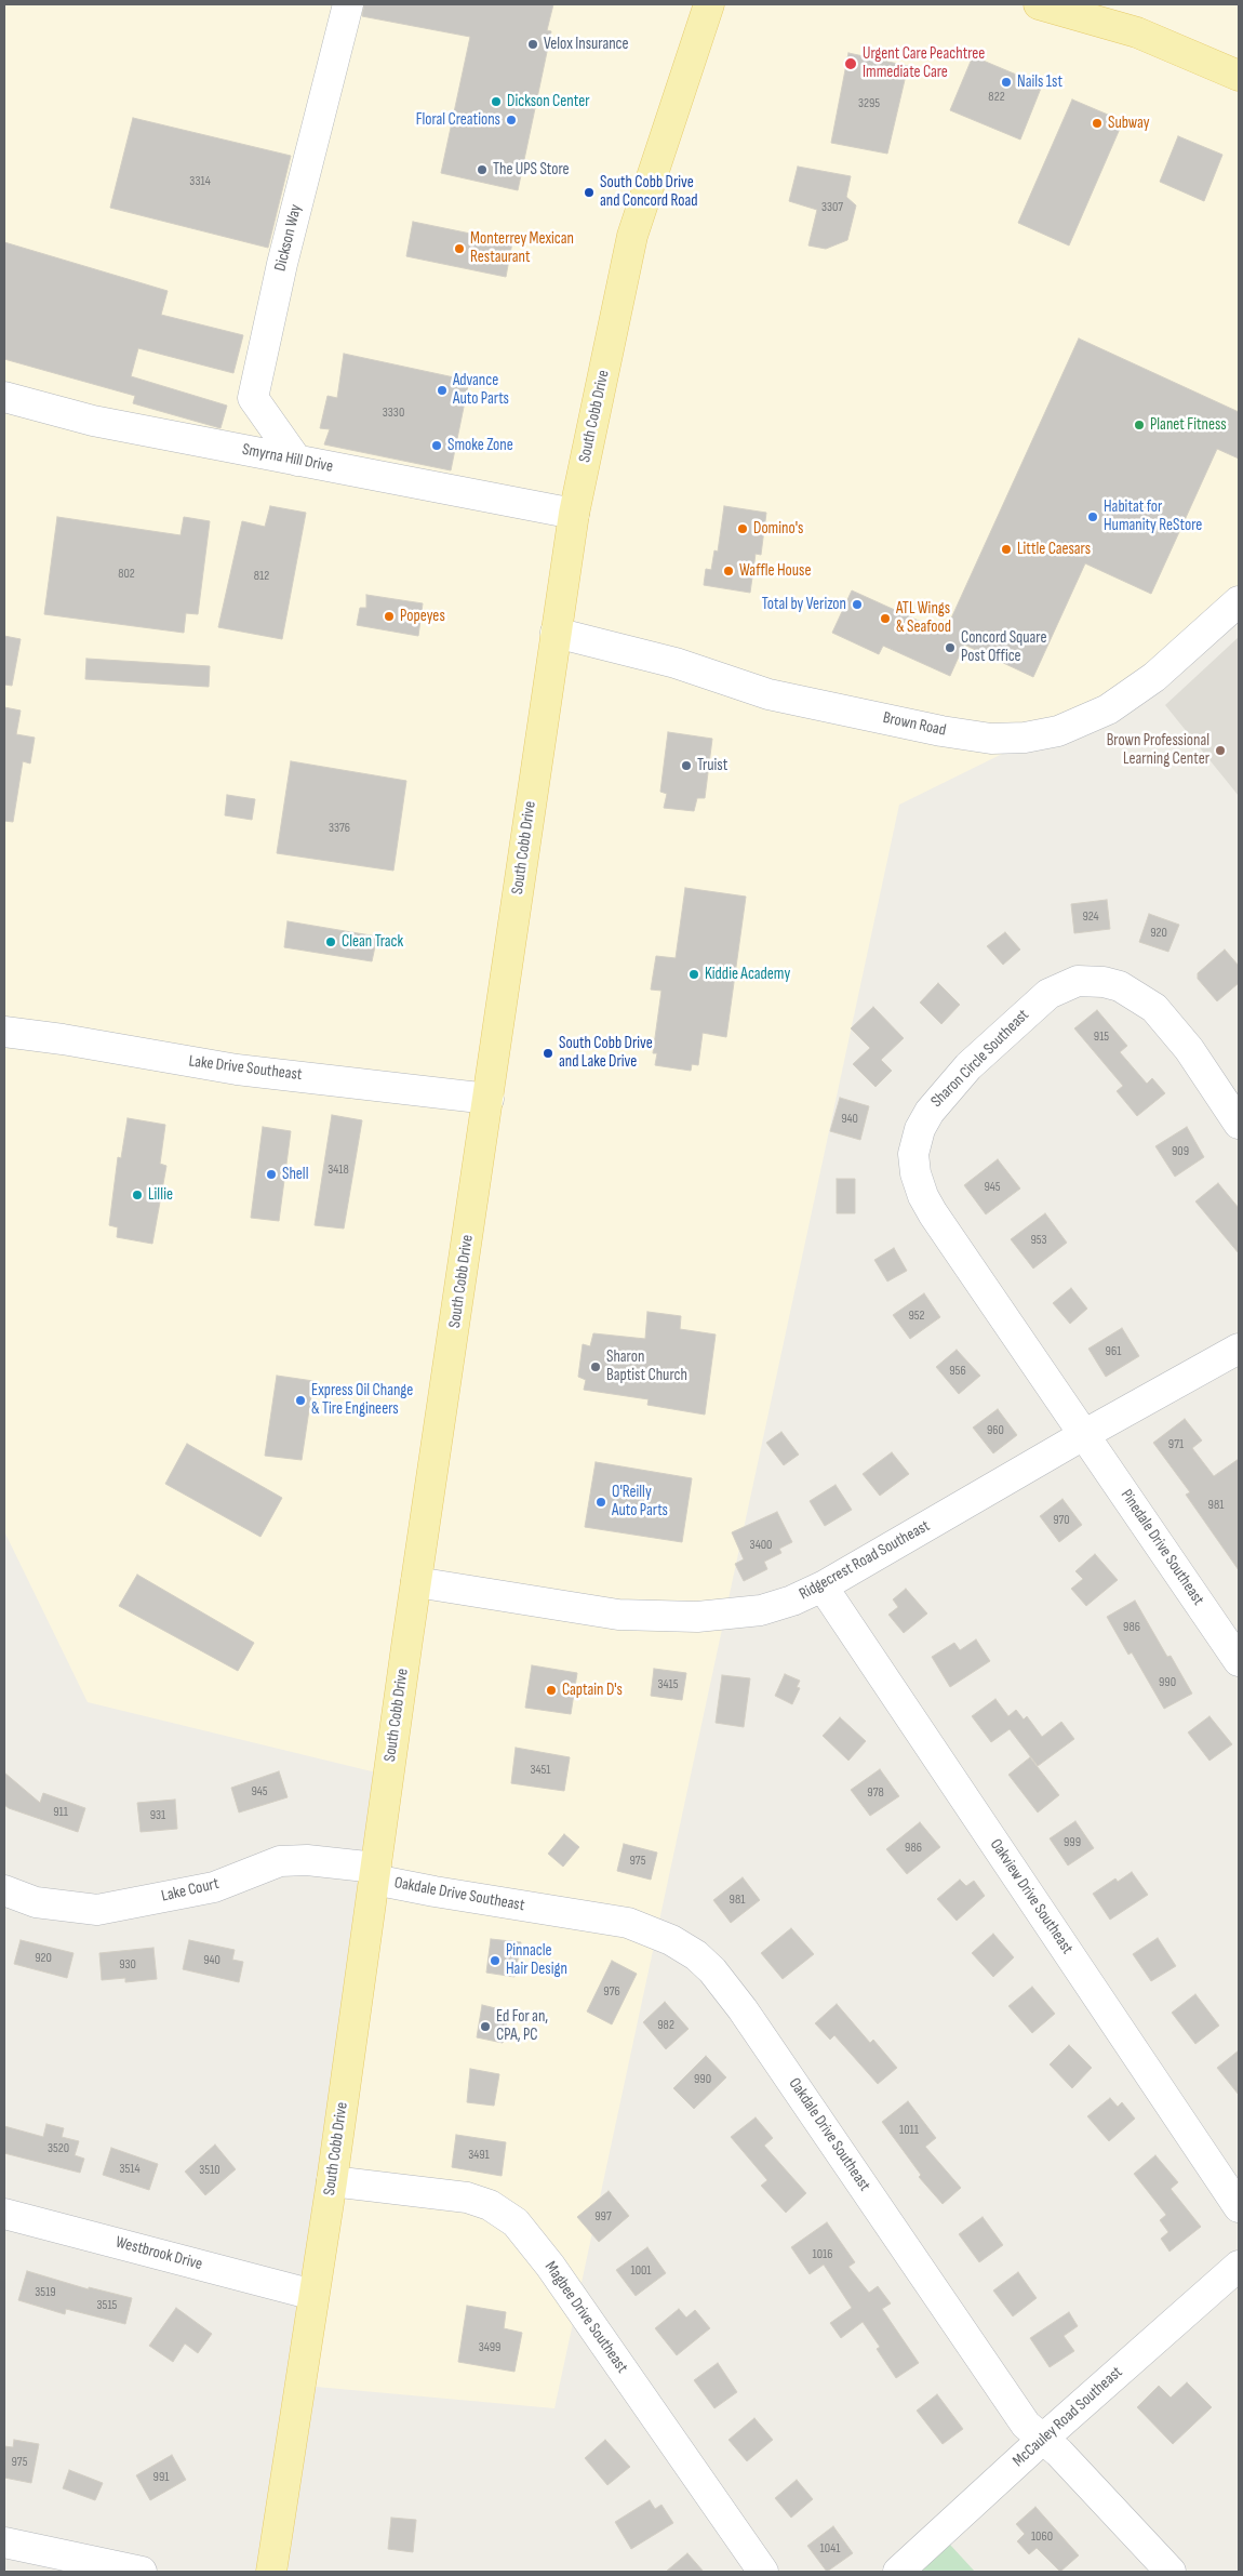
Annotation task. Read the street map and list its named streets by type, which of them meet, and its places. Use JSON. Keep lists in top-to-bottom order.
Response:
{
  "streets": {
    "main road": ["South Cobb Drive"],
    "street": [
      "Dickson Way",
      "Smyrna Hill Drive",
      "Brown Road",
      "Sharon Circle Southeast",
      "Lake Drive Southeast",
      "Pinedale Drive Southeast",
      "Ridgecrest Road Southeast",
      "Lake Court",
      "Oakdale Drive Southeast",
      "Oakview Drive Southeast",
      "Westbrook Drive",
      "Magbee Drive Southeast",
      "McCauley Road Southeast"
    ]
  },
  "crossings": [
    ["Dickson Way", "Smyrna Hill Drive"],
    ["South Cobb Drive", "Smyrna Hill Drive"],
    ["South Cobb Drive", "Brown Road"],
    ["South Cobb Drive", "Lake Drive Southeast"],
    ["South Cobb Drive", "Ridgecrest Road Southeast"],
    ["South Cobb Drive", "Lake Court"],
    ["South Cobb Drive", "Oakdale Drive Southeast"],
    ["South Cobb Drive", "Westbrook Drive"],
    ["South Cobb Drive", "Magbee Drive Southeast"],
    ["Sharon Circle Southeast", "Pinedale Drive Southeast"],
    ["Sharon Circle Southeast", "Ridgecrest Road Southeast"],
    ["Pinedale Drive Southeast", "Ridgecrest Road Southeast"],
    ["Ridgecrest Road Southeast", "Oakview Drive Southeast"],
    ["Lake Court", "Oakdale Drive Southeast"],
    ["Oakdale Drive Southeast", "McCauley Road Southeast"]
  ],
  "places": [
    "Velox Insurance",
    "Urgent Care Peachtree Immediate Care",
    "Nails 1st",
    "Dickson Center",
    "Floral Creations",
    "Subway",
    "The UPS Store",
    "South Cobb Drive and Concord Road",
    "Monterrey Mexican Restaurant",
    "Advance Auto Parts",
    "Planet Fitness",
    "Smoke Zone",
    "Habitat for Humanity ReStore",
    "Domino's",
    "Little Caesars",
    "Waffle House",
    "Total by Verizon",
    "Popeyes",
    "ATL Wings & Seafood",
    "Concord Square Post Office",
    "Brown Professional Learning Center",
    "Truist",
    "Clean Track",
    "Kiddie Academy",
    "South Cobb Drive and Lake Drive",
    "Shell",
    "Lillie",
    "Sharon Baptist Church",
    "Express Oil Change & Tire Engineers",
    "O'Reilly Auto Parts",
    "Captain D's",
    "Pinnacle Hair Design",
    "Ed For an, CPA, PC"
  ],
  "house_numbers": [
    "822",
    "3295",
    "3314",
    "3307",
    "3330",
    "802",
    "812",
    "3376",
    "924",
    "920",
    "915",
    "940",
    "909",
    "3418",
    "945",
    "953",
    "952",
    "961",
    "956",
    "960",
    "971",
    "981",
    "970",
    "3400",
    "986",
    "990",
    "3415",
    "3451",
    "945",
    "978",
    "911",
    "931",
    "999",
    "986",
    "975",
    "981",
    "920",
    "940",
    "930",
    "976",
    "982",
    "990",
    "1011",
    "3520",
    "3491",
    "3514",
    "3510",
    "997",
    "1016",
    "1001",
    "3519",
    "3515",
    "3499",
    "975",
    "991",
    "1060",
    "1041"
  ]
}
